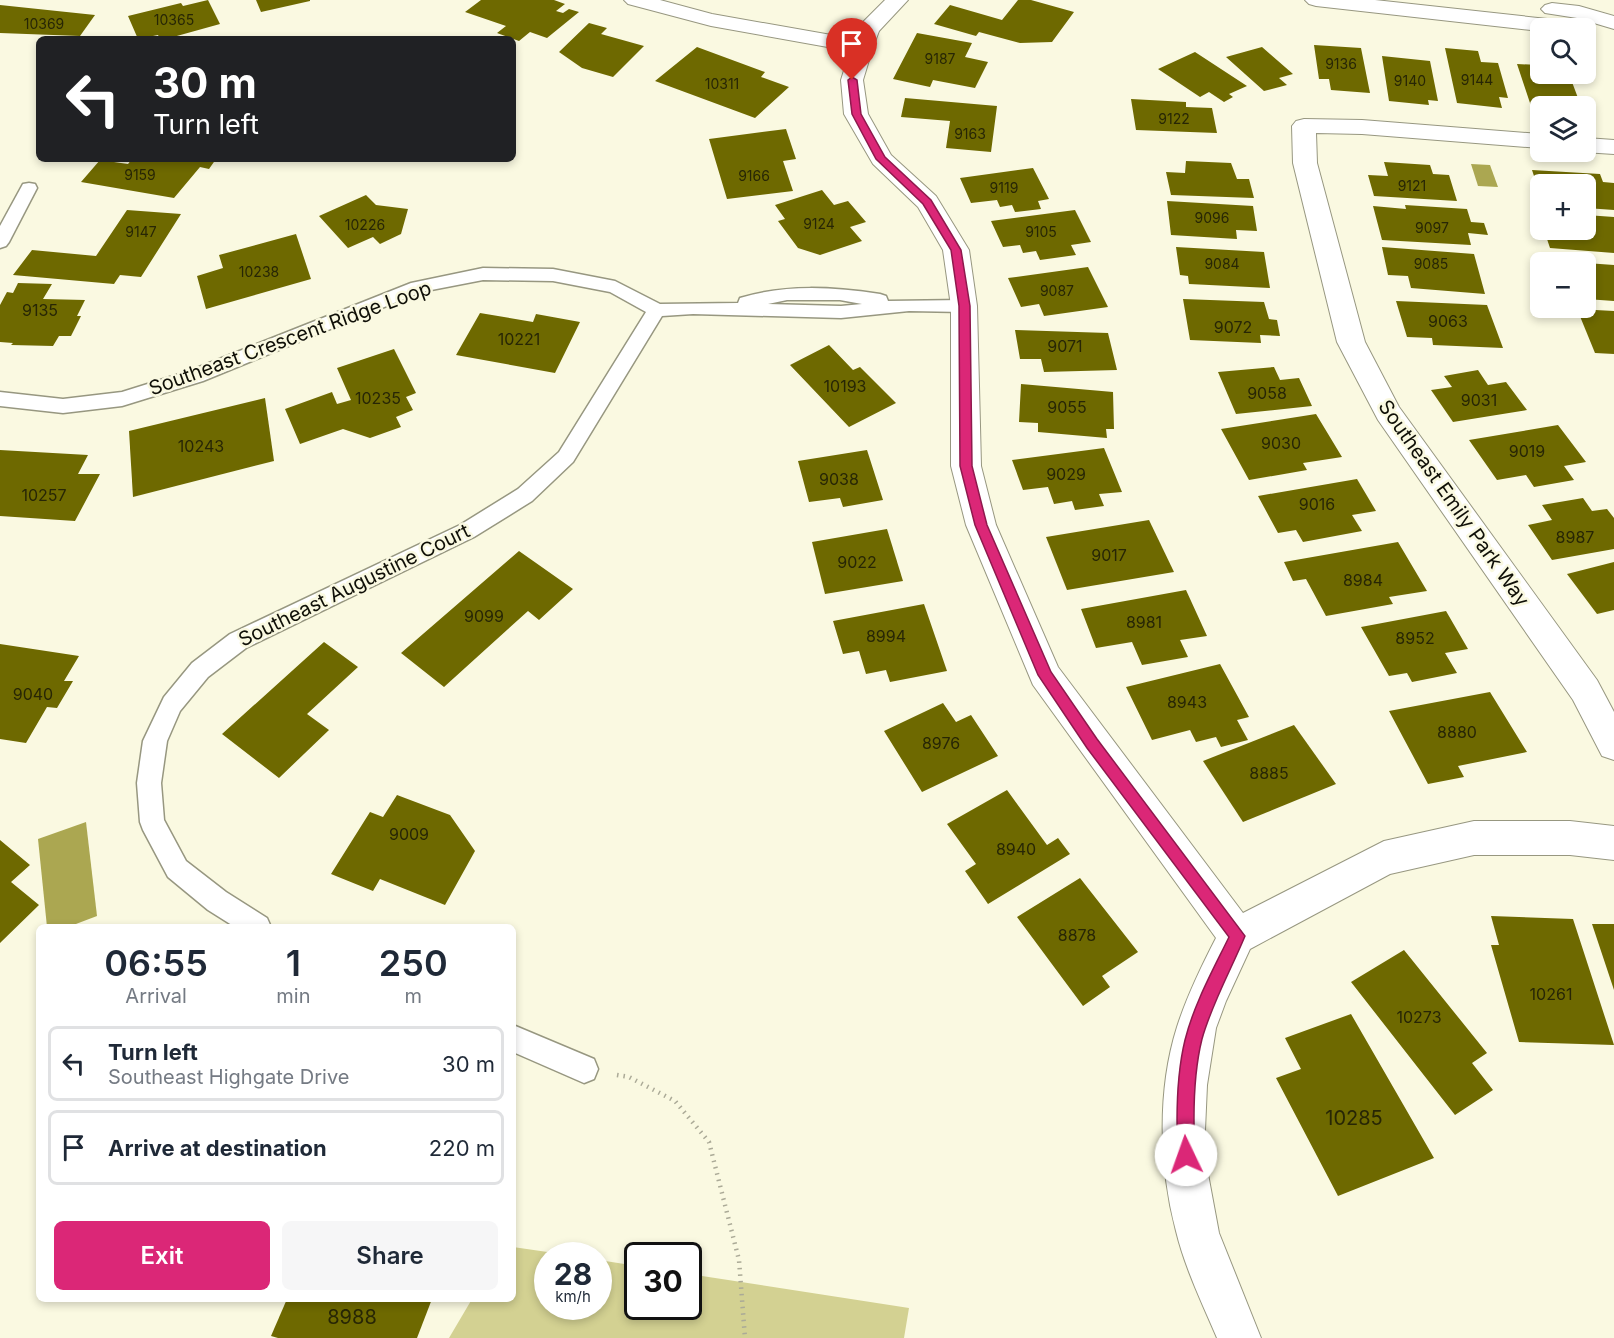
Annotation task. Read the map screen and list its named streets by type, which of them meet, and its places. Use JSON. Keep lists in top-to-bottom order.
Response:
{
  "streets": {
    "street": ["Southeast Emily Park Way"],
    "lane": ["Southeast Crescent Ridge Loop", "Southeast Augustine Court"]
  },
  "crossings": [
    ["Southeast Crescent Ridge Loop", "Southeast Augustine Court"]
  ],
  "house_numbers": [
    "10365",
    "10369",
    "9187",
    "9136",
    "9144",
    "9140",
    "10311",
    "9122",
    "9163",
    "9159",
    "9166",
    "9121",
    "9119",
    "9096",
    "9124",
    "10226",
    "9097",
    "9147",
    "9105",
    "9084",
    "9085",
    "10238",
    "9087",
    "9135",
    "9063",
    "9072",
    "10221",
    "9071",
    "10193",
    "9058",
    "10235",
    "9031",
    "9055",
    "9030",
    "10243",
    "9019",
    "9029",
    "9038",
    "10257",
    "9016",
    "8987",
    "9017",
    "9022",
    "8984",
    "9099",
    "8981",
    "8994",
    "8952",
    "9040",
    "8943",
    "8880",
    "8976",
    "8885",
    "9009",
    "8940",
    "8878",
    "10261",
    "10273",
    "10285",
    "8988"
  ],
  "page": {
    "map_buttons": ["+", "−"],
    "turn": ["30 m", "Turn left"],
    "eta": [
      "06:55",
      "Arrival",
      "1",
      "min",
      "250",
      "m"
    ],
    "list": [
      {
        "name": "Turn left",
        "note": "Southeast Highgate Drive",
        "value": "30 m"
      },
      {
        "name": "Arrive at destination",
        "value": "220 m"
      }
    ],
    "buttons": ["Exit", "Share"],
    "speed": "28 km/h",
    "limit": "30"
  }
}
